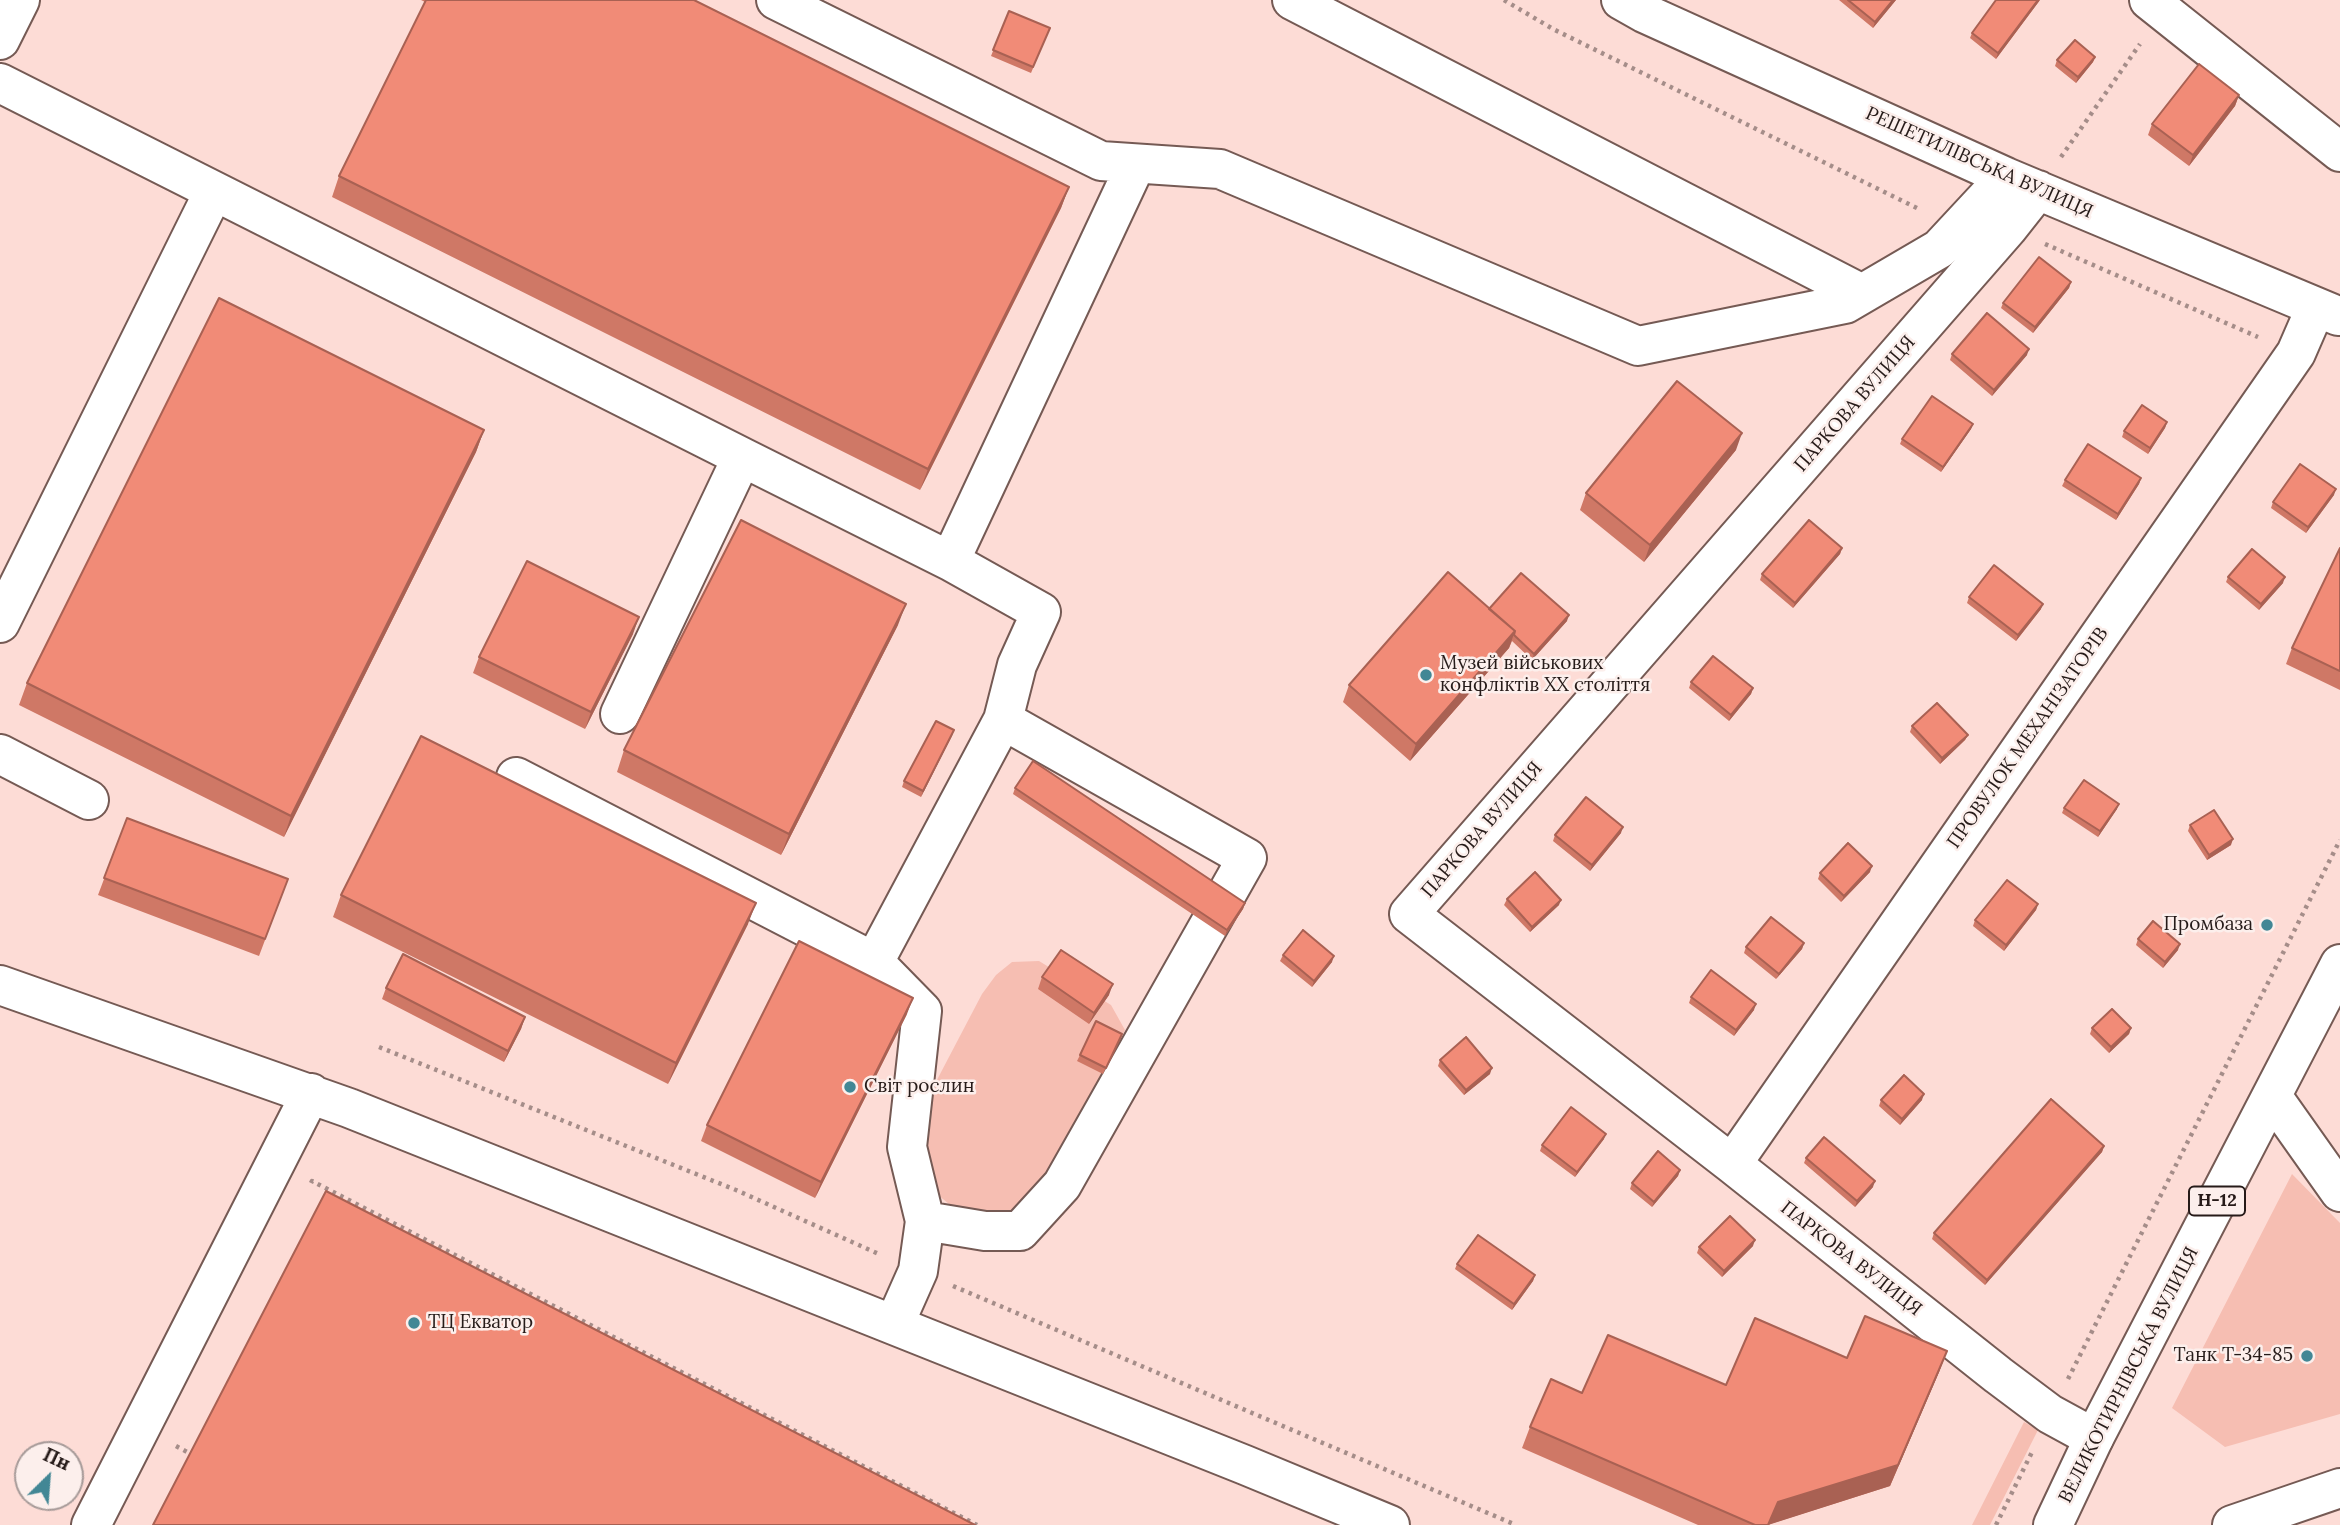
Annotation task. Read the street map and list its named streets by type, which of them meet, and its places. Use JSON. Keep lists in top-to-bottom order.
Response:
{
  "streets": {
    "street": [
      "РЕШЕТИЛІВСЬКА ВУЛИЦЯ",
      "ПАРКОВА ВУЛИЦЯ",
      "ПРОВУЛОК МЕХАНІЗАТОРІВ",
      "Н-12",
      "ВЕЛИКОТИРНІВСЬКА ВУЛИЦЯ"
    ]
  },
  "crossings": [
    ["РЕШЕТИЛІВСЬКА ВУЛИЦЯ", "ПАРКОВА ВУЛИЦЯ"],
    ["РЕШЕТИЛІВСЬКА ВУЛИЦЯ", "ПРОВУЛОК МЕХАНІЗАТОРІВ"],
    ["ПАРКОВА ВУЛИЦЯ", "ПРОВУЛОК МЕХАНІЗАТОРІВ"],
    ["ПАРКОВА ВУЛИЦЯ", "ВЕЛИКОТИРНІВСЬКА ВУЛИЦЯ"]
  ],
  "places": [
    "Музей військових конфліктів ХХ століття",
    "Промбаза",
    "Світ рослин",
    "ТЦ Екватор",
    "Танк Т-34-85"
  ],
  "north": "top right"
}
